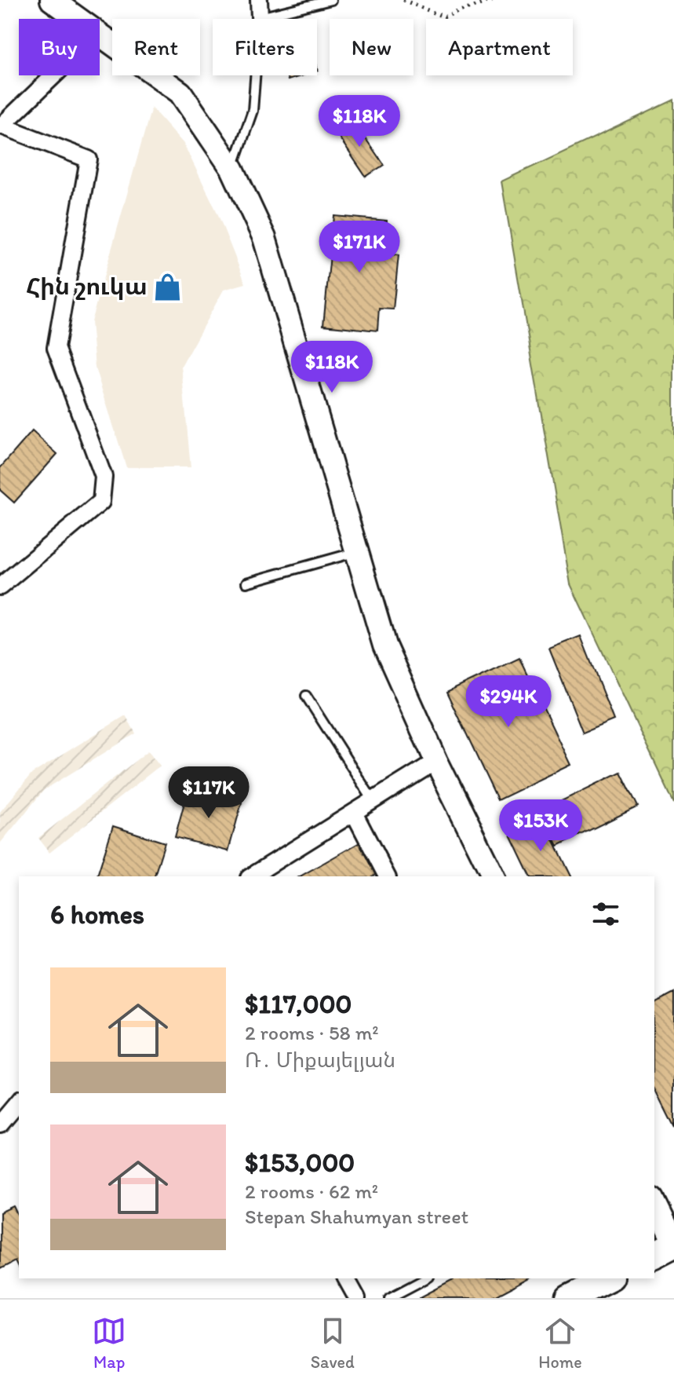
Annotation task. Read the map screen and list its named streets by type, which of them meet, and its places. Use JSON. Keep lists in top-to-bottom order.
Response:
{
  "places": {
    "shop": ["Հին շուկա"]
  },
  "page": {
    "chip": [
      "Buy",
      "Rent",
      "Filters",
      "New",
      "Apartment"
    ],
    "price": [
      "$118K",
      "$171K",
      "$118K",
      "$294K",
      "$117K",
      "$153K"
    ],
    "heading": "6 homes",
    "list": [
      {
        "name": "$117,000",
        "note": "2 rooms · 58 m² · Ռ․ Միքայելյան"
      },
      {
        "name": "$153,000",
        "note": "2 rooms · 62 m² · Stepan Shahumyan street"
      }
    ],
    "tabs": ["Map", "Saved", "Home"]
  }
}
